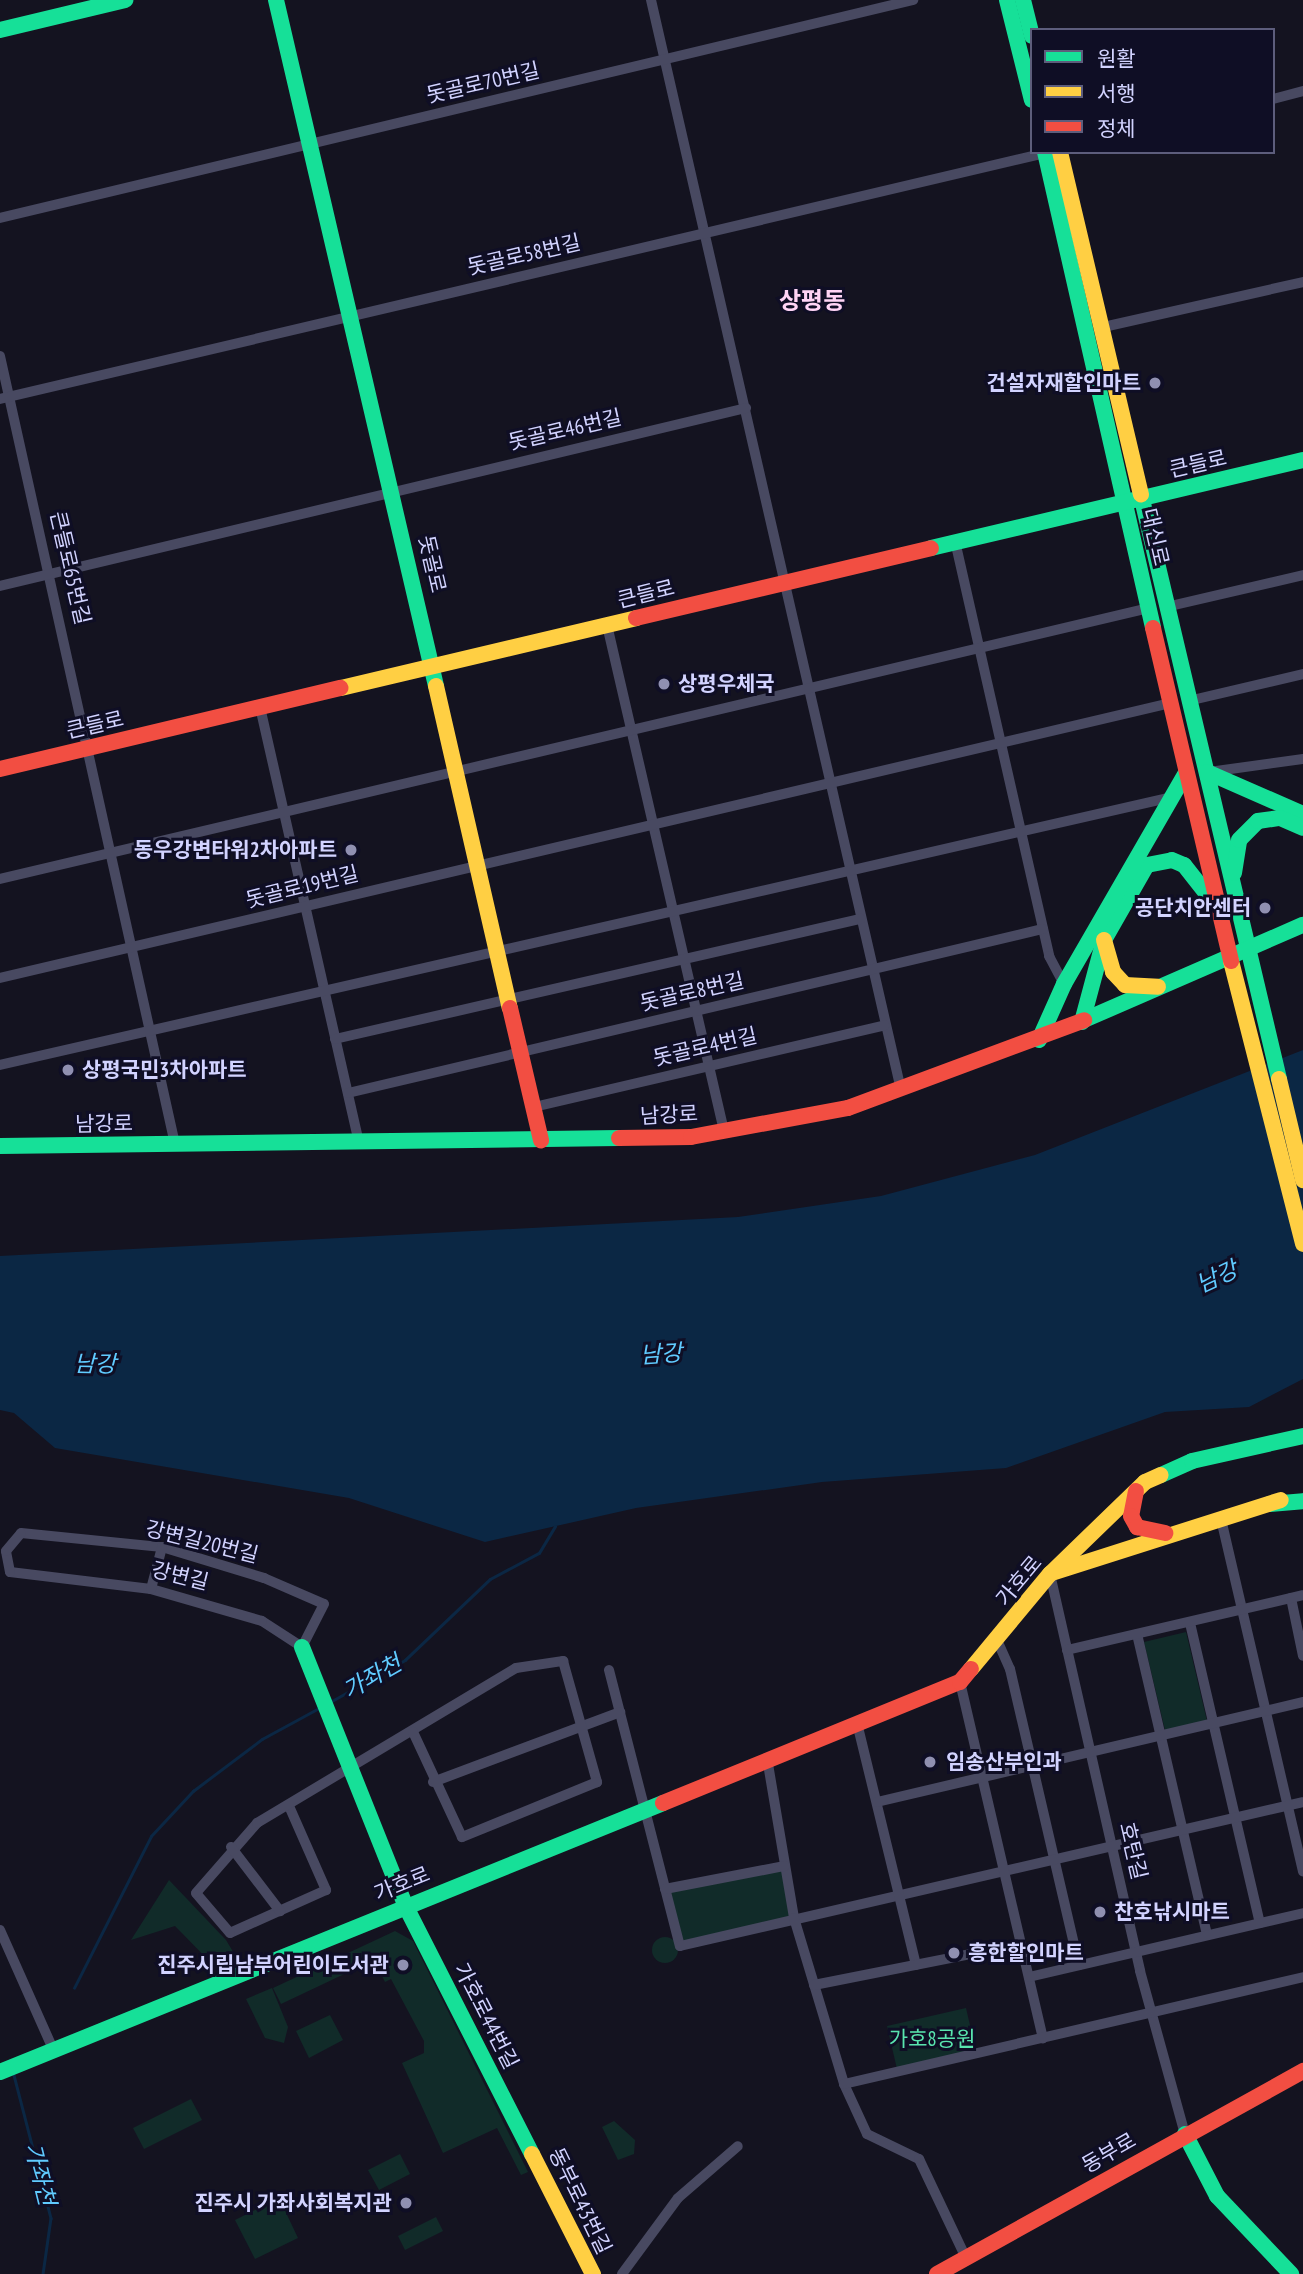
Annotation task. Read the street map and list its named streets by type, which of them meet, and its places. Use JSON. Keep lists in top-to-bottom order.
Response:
{
  "streets": {
    "main road": [
      "큰들로",
      "대신로",
      "돗골로",
      "남강로",
      "가호로",
      "가호로44번길",
      "동부로",
      "동부로43번길"
    ],
    "street": [
      "돗골로70번길",
      "돗골로58번길",
      "돗골로46번길",
      "큰들로65번길",
      "돗골로19번길",
      "돗골로8번길",
      "돗골로4번길",
      "강변길20번길",
      "강변길",
      "호탄길"
    ]
  },
  "crossings": [
    ["돗골로70번길", "돗골로"],
    ["돗골로58번길", "돗골로"],
    ["돗골로58번길", "큰들로65번길"],
    ["돗골로46번길", "돗골로"],
    ["돗골로46번길", "큰들로65번길"],
    ["큰들로", "대신로"],
    ["큰들로", "돗골로"],
    ["큰들로", "큰들로65번길"],
    ["대신로", "돗골로19번길"],
    ["돗골로", "돗골로19번길"],
    ["돗골로", "돗골로8번길"],
    ["돗골로", "돗골로4번길"],
    ["돗골로", "남강로"],
    ["큰들로65번길", "돗골로19번길"],
    ["큰들로65번길", "남강로"],
    ["강변길20번길", "강변길"],
    ["가호로", "호탄길"],
    ["가호로", "가호로44번길"],
    ["호탄길", "동부로"],
    ["가호로44번길", "동부로43번길"]
  ],
  "districts": ["상평동"],
  "water": ["남강", "가좌천"],
  "parks": ["가호8공원"],
  "places": [
    "건설자재할인마트",
    "상평우체국",
    "동우강변타워2차아파트",
    "공단치안센터",
    "상평국민3차아파트",
    "임송산부인과",
    "찬호낚시마트",
    "흥한할인마트",
    "진주시립남부어린이도서관",
    "진주시 가좌사회복지관"
  ],
  "legend": ["원활", "서행", "정체"]
}
